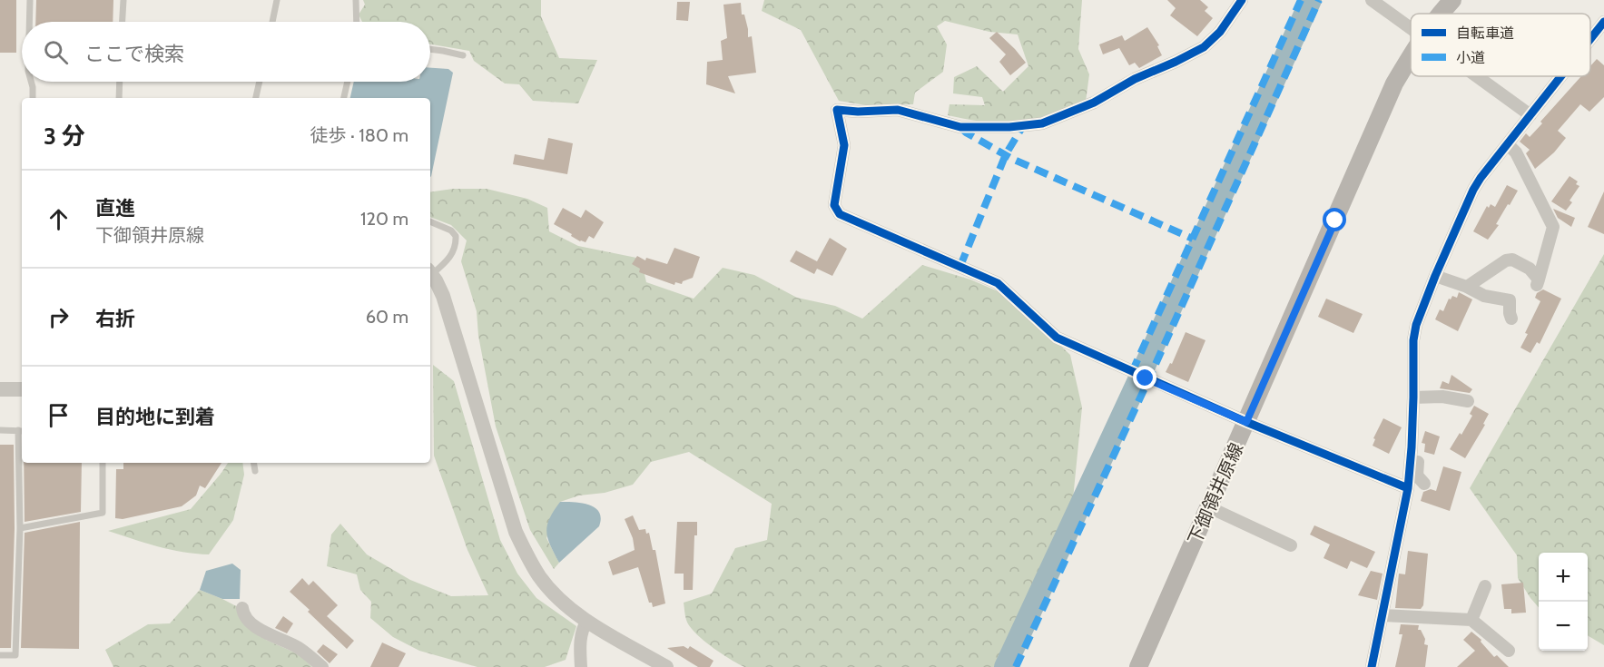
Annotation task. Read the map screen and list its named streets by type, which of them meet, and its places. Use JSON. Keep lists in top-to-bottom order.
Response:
{
  "streets": {
    "main road": ["下御領井原線"]
  },
  "legend": ["自転車道", "小道"],
  "page": {
    "search": "ここで検索",
    "heading": ["3 分", "徒歩 · 180 m"],
    "list": [
      ["直進", "下御領井原線", "120 m"],
      ["右折", "60 m"],
      "目的地に到着"
    ],
    "map_buttons": ["+", "−"]
  }
}
